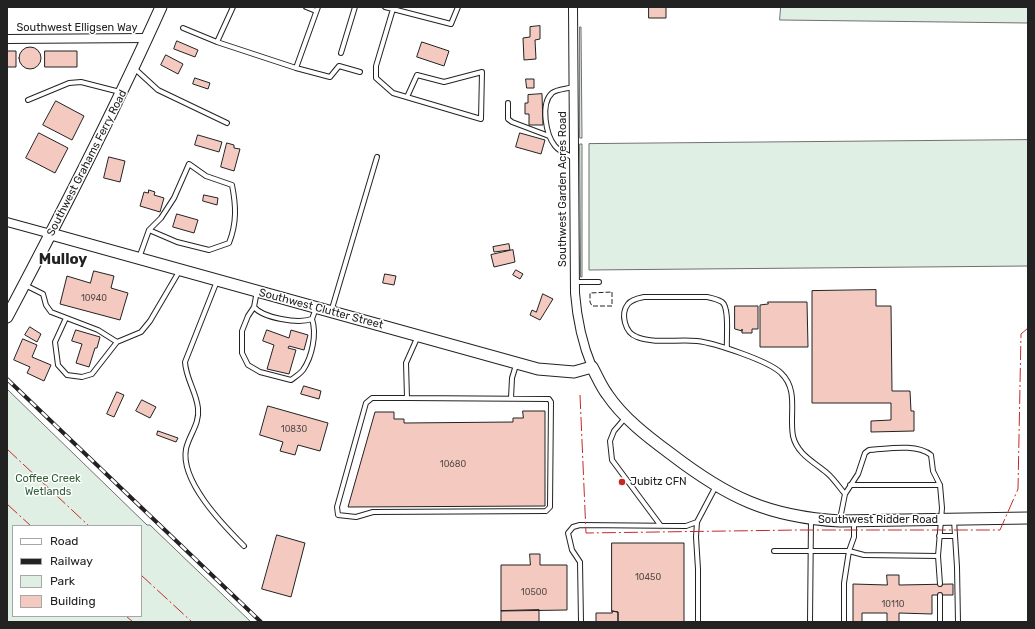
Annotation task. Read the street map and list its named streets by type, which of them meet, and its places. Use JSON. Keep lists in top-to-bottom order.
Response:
{
  "streets": {
    "street": [
      "Southwest Elligsen Way",
      "Southwest Grahams Ferry Road",
      "Southwest Garden Acres Road",
      "Southwest Clutter Street",
      "Southwest Ridder Road"
    ]
  },
  "crossings": [
    ["Southwest Elligsen Way", "Southwest Grahams Ferry Road"],
    ["Southwest Grahams Ferry Road", "Southwest Clutter Street"],
    ["Southwest Garden Acres Road", "Southwest Clutter Street"],
    ["Southwest Garden Acres Road", "Southwest Ridder Road"],
    ["Southwest Clutter Street", "Southwest Ridder Road"]
  ],
  "districts": ["Mulloy"],
  "parks": ["Coffee Creek Wetlands"],
  "places": ["Jubitz CFN"],
  "house_numbers": [
    "10940",
    "10830",
    "10680",
    "10450",
    "10500",
    "10110"
  ],
  "legend": [
    "Road",
    "Railway",
    "Park",
    "Building"
  ]
}
